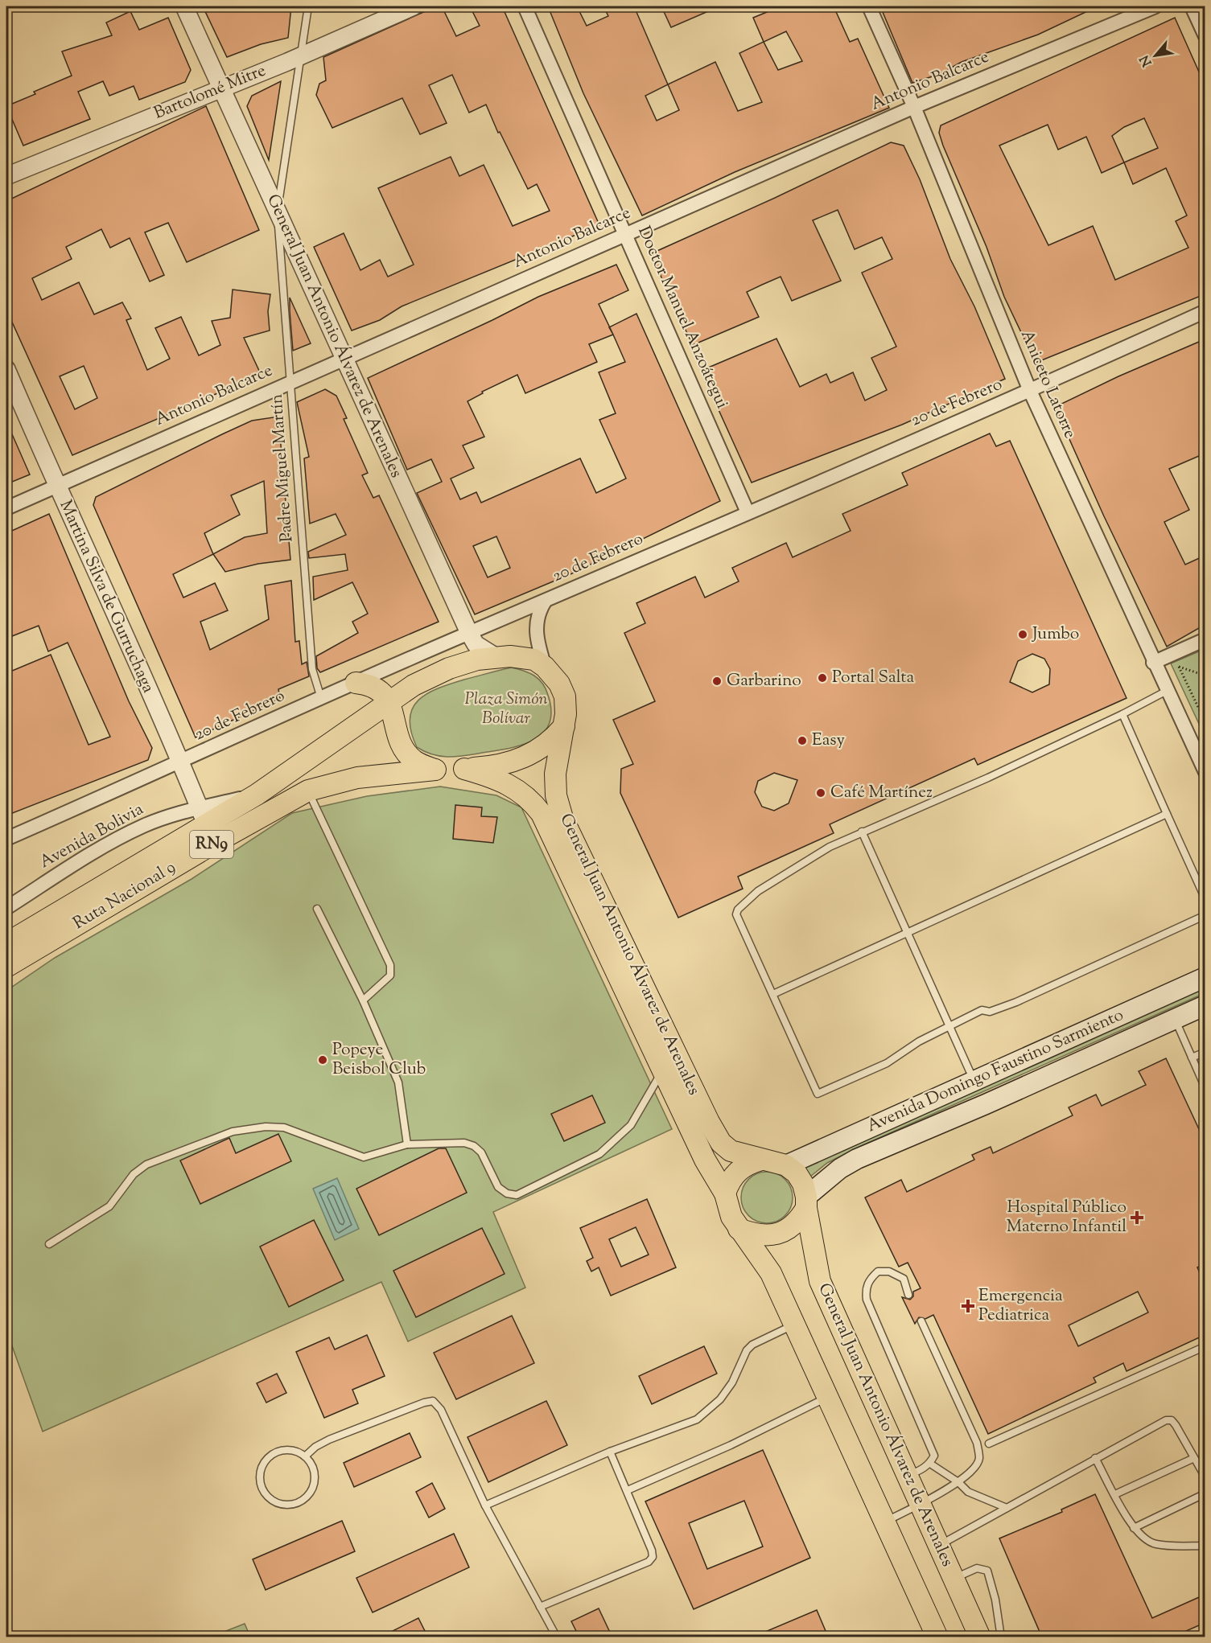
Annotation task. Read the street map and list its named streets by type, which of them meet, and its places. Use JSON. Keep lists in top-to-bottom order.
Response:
{
  "streets": {
    "main road": [
      "General Juan Antonio Álvarez de Arenales",
      "RN9",
      "Ruta Nacional 9",
      "Avenida Domingo Faustino Sarmiento"
    ],
    "street": [
      "Antonio Balcarce",
      "Bartolomé Mitre",
      "Doctor Manuel Anzoátegui",
      "Aniceto Latorre",
      "20 de Febrero",
      "Martina Silva de Gurruchaga",
      "Avenida Bolivia"
    ],
    "lane": ["Padre Miguel Martín"]
  },
  "crossings": [
    ["Antonio Balcarce", "Doctor Manuel Anzoátegui"],
    ["Antonio Balcarce", "General Juan Antonio Álvarez de Arenales"],
    ["Antonio Balcarce", "Aniceto Latorre"],
    ["Antonio Balcarce", "Padre Miguel Martín"],
    ["Antonio Balcarce", "Martina Silva de Gurruchaga"],
    ["Bartolomé Mitre", "General Juan Antonio Álvarez de Arenales"],
    ["Bartolomé Mitre", "Padre Miguel Martín"],
    ["Doctor Manuel Anzoátegui", "20 de Febrero"],
    ["General Juan Antonio Álvarez de Arenales", "20 de Febrero"],
    ["General Juan Antonio Álvarez de Arenales", "Padre Miguel Martín"],
    ["General Juan Antonio Álvarez de Arenales", "Ruta Nacional 9"],
    ["General Juan Antonio Álvarez de Arenales", "Avenida Domingo Faustino Sarmiento"],
    ["Aniceto Latorre", "20 de Febrero"],
    ["20 de Febrero", "Padre Miguel Martín"],
    ["20 de Febrero", "Martina Silva de Gurruchaga"],
    ["Martina Silva de Gurruchaga", "Avenida Bolivia"],
    ["Martina Silva de Gurruchaga", "Ruta Nacional 9"],
    ["Avenida Bolivia", "Ruta Nacional 9"]
  ],
  "parks": ["Plaza Simón Bolívar"],
  "places": {
    "other": [
      "Jumbo",
      "Portal Salta",
      "Garbarino",
      "Easy",
      "Café Martínez",
      "Popeye Beisbol Club"
    ],
    "health": ["Hospital Público Materno Infantil", "Emergencia Pediatrica"]
  },
  "north": "bottom left"
}
